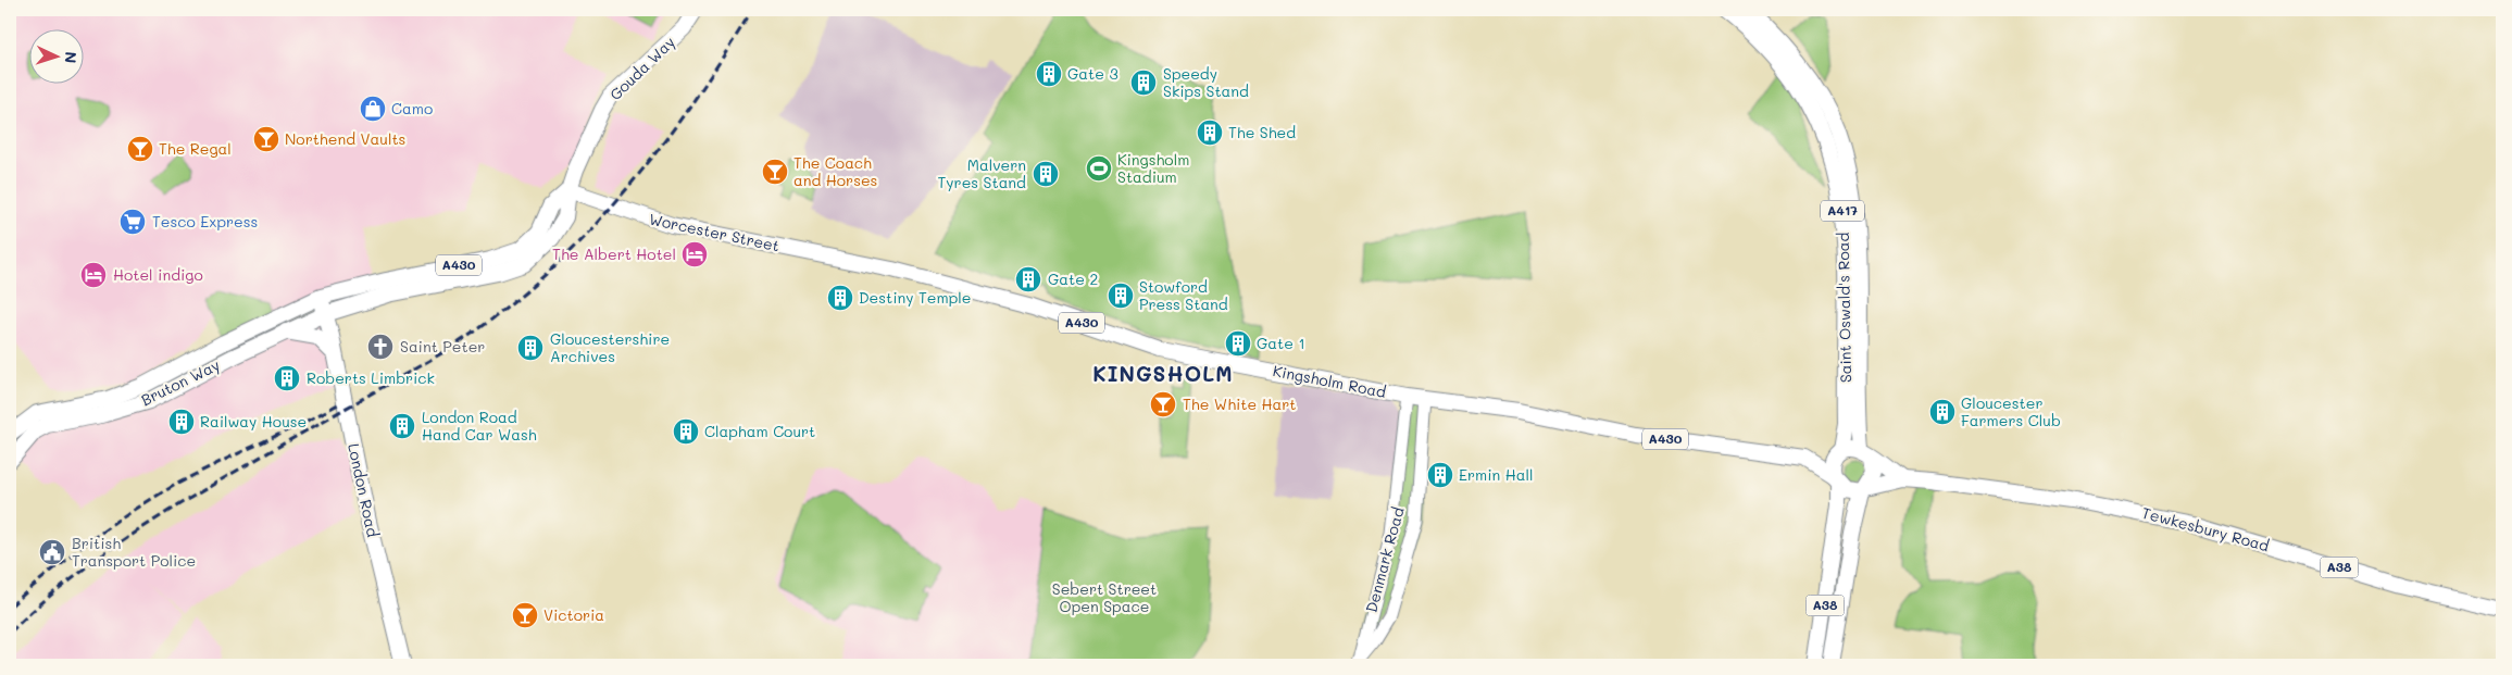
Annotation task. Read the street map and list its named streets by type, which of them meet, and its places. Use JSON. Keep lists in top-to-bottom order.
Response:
{
  "streets": {
    "main road": [
      "Gouda Way",
      "A417",
      "Worcester Street",
      "A430",
      "Saint Oswald's Road",
      "Kingsholm Road",
      "Bruton Way",
      "London Road",
      "Tewkesbury Road",
      "A38"
    ],
    "street": ["Denmark Road"]
  },
  "crossings": [
    ["Gouda Way", "Worcester Street"],
    ["Gouda Way", "A430"],
    ["Worcester Street", "A430"],
    ["Worcester Street", "Kingsholm Road"],
    ["A430", "Bruton Way"],
    ["A430", "London Road"],
    ["Saint Oswald's Road", "Kingsholm Road"],
    ["Saint Oswald's Road", "Tewkesbury Road"],
    ["Saint Oswald's Road", "A38"],
    ["Kingsholm Road", "Tewkesbury Road"],
    ["Kingsholm Road", "Denmark Road"],
    ["Kingsholm Road", "A38"],
    ["Bruton Way", "London Road"],
    ["Tewkesbury Road", "A38"]
  ],
  "districts": ["KINGSHOLM"],
  "parks": ["Sebert Street Open Space"],
  "places": {
    "building": [
      "Gate 3",
      "Speedy Skips Stand",
      "The Shed",
      "Malvern Tyres Stand",
      "Gate 2",
      "Stowford Press Stand",
      "Destiny Temple",
      "Gate 1",
      "Gloucestershire Archives",
      "Roberts Limbrick",
      "Gloucester Farmers Club",
      "Railway House",
      "London Road Hand Car Wash",
      "Clapham Court",
      "Ermin Hall"
    ],
    "shop": ["Camo"],
    "bar": [
      "Northend Vaults",
      "The Regal",
      "The Coach and Horses",
      "The White Hart",
      "Victoria"
    ],
    "sports": ["Kingsholm Stadium"],
    "supermarket": ["Tesco Express"],
    "hotel": ["The Albert Hotel", "Hotel indigo"],
    "church": ["Saint Peter"],
    "public building": ["British Transport Police"]
  },
  "north": "right"
}
